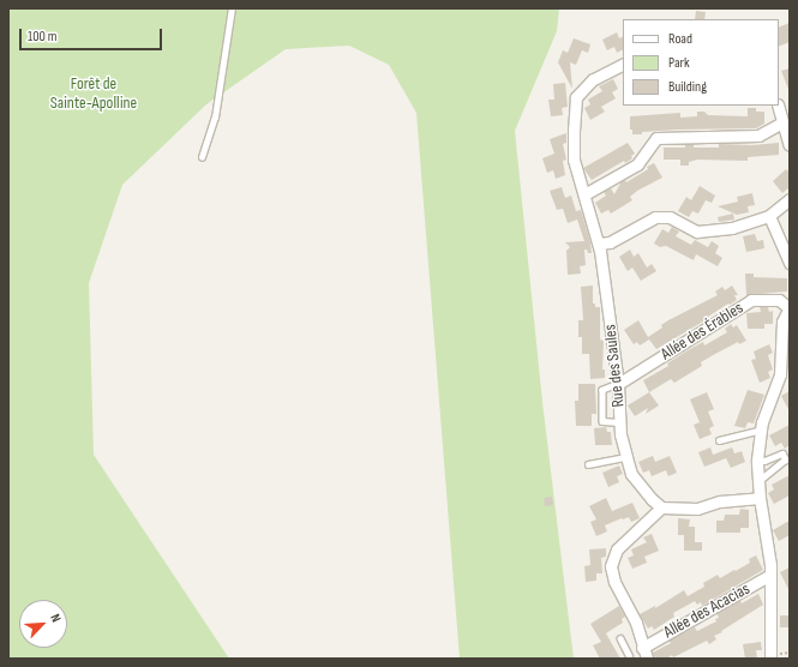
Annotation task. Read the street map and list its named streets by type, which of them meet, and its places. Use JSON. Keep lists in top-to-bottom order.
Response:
{
  "streets": {
    "street": ["Allée des Érables", "Rue des Saules", "Allée des Acacias"]
  },
  "crossings": [
    ["Allée des Érables", "Rue des Saules"]
  ],
  "parks": ["Forêt de Sainte-Apolline"],
  "legend": ["Road", "Park", "Building"],
  "scale_bar": "100 m",
  "north": "top right"
}
